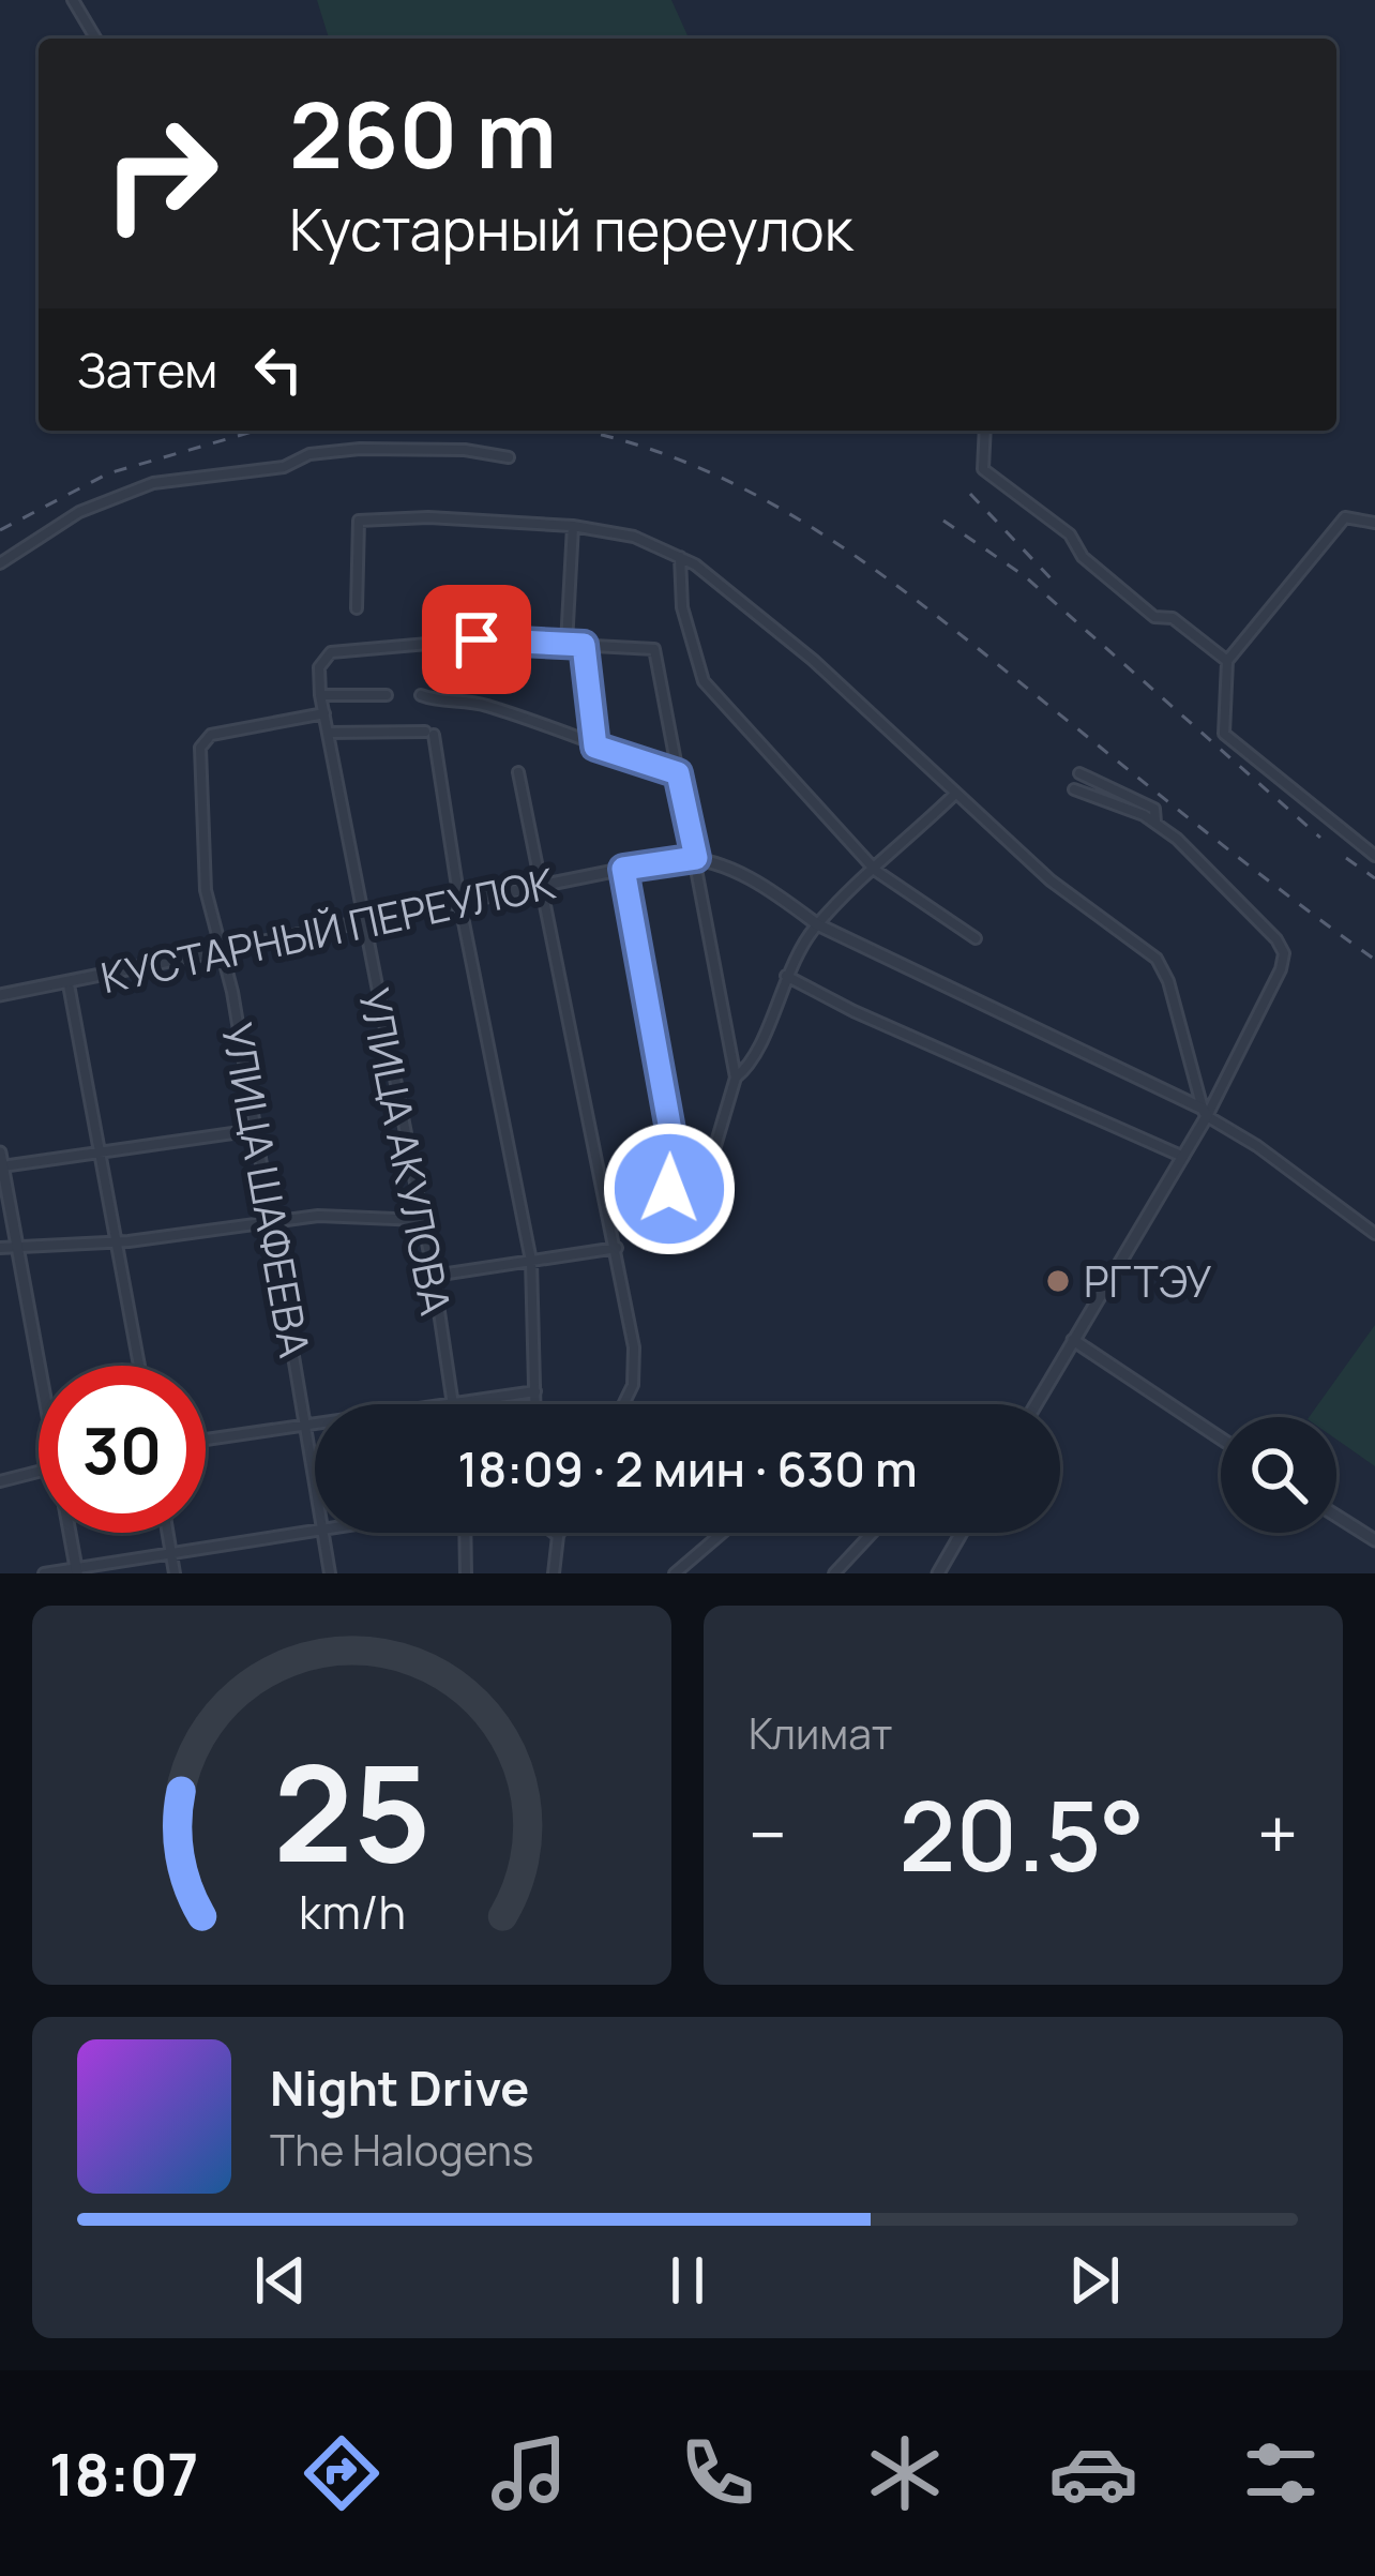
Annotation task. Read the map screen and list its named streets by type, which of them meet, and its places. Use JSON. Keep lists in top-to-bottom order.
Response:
{
  "streets": {
    "street": ["КУСТАРНЫЙ ПЕРЕУЛОК", "УЛИЦА АКУЛОВА", "УЛИЦА ШАФЕЕВА"]
  },
  "crossings": [
    ["КУСТАРНЫЙ ПЕРЕУЛОК", "УЛИЦА АКУЛОВА"],
    ["КУСТАРНЫЙ ПЕРЕУЛОК", "УЛИЦА ШАФЕЕВА"],
    ["УЛИЦА АКУЛОВА", "УЛИЦА ШАФЕЕВА"]
  ],
  "places": ["РГТЭУ"],
  "page": {
    "turn": ["260 m", "Кустарный переулок"],
    "then": "Затем",
    "limit": "30",
    "trip": "18:09 · 2 мин · 630 m",
    "tile": "Климат",
    "heat": ["−", "20.5°", "+"],
    "song": ["Night Drive", "The Halogens"],
    "tabs": "18:07",
    "gauge": ["25", "km/h"]
  }
}
